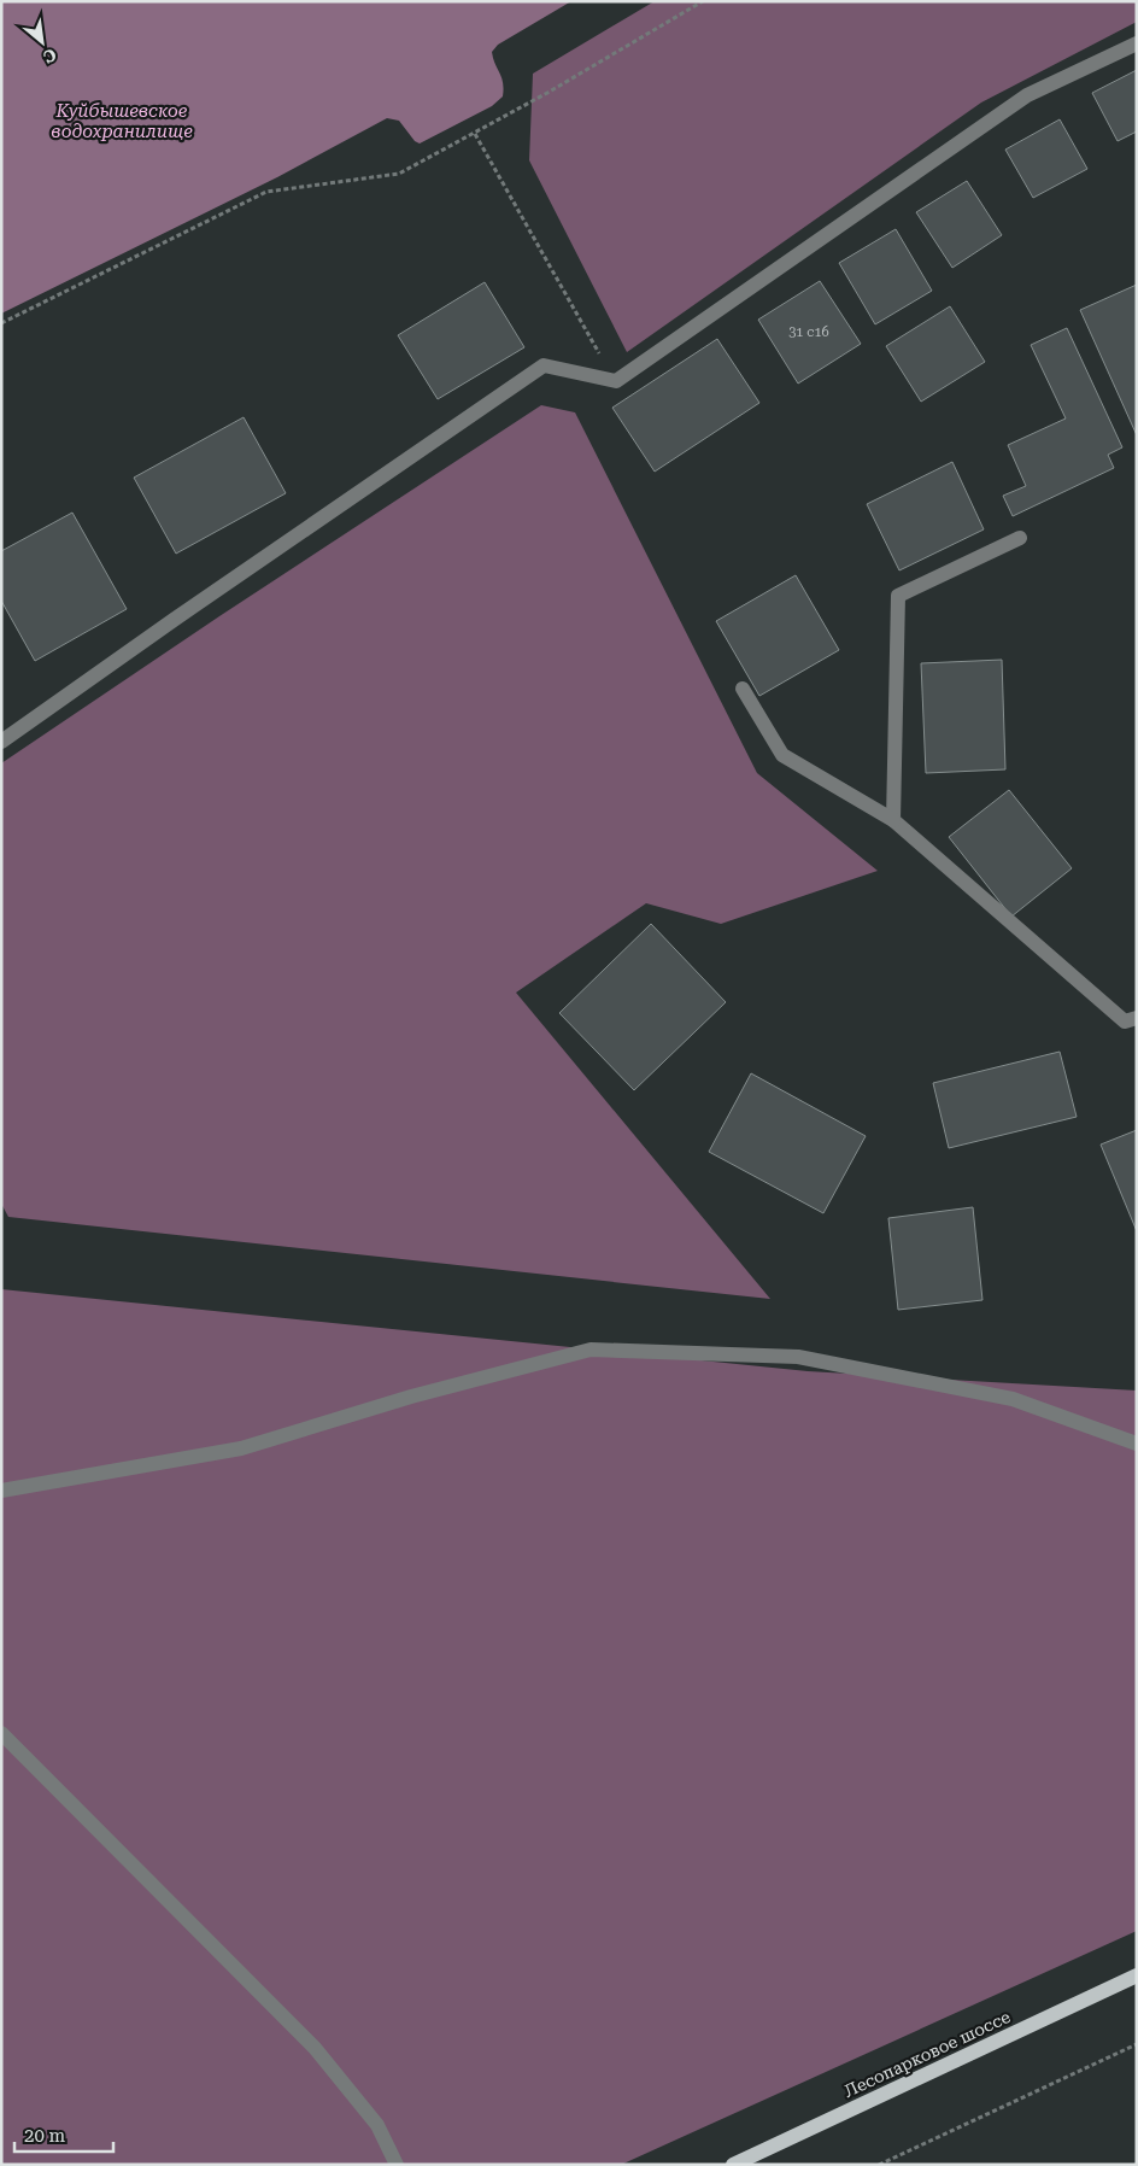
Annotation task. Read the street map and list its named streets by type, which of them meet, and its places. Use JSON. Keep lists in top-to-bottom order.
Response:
{
  "streets": {
    "main road": ["Лесопарковое шоссе"]
  },
  "water": ["Куйбышевское водохранилище"],
  "house_numbers": ["31 с16"],
  "scale_bar": "20 m",
  "north": "bottom right"
}
